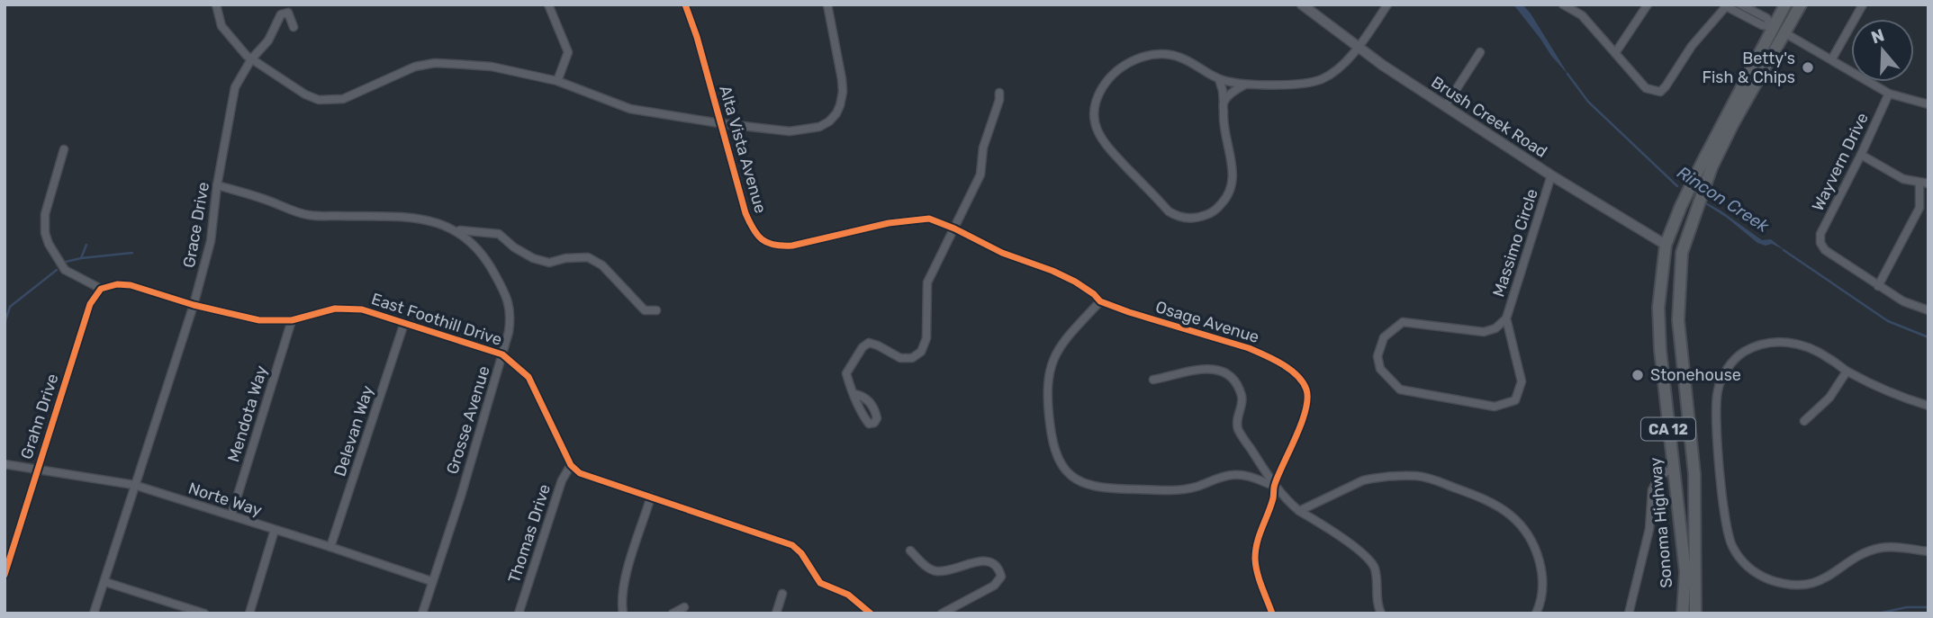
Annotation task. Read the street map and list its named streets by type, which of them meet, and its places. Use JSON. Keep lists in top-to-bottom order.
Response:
{
  "streets": {
    "main road": ["CA 12", "Sonoma Highway"],
    "street": [
      "Brush Creek Road",
      "Alta Vista Avenue",
      "Wayvern Drive",
      "Grace Drive",
      "Massimo Circle",
      "East Foothill Drive",
      "Osage Avenue",
      "Mendota Way",
      "Grahn Drive",
      "Grosse Avenue",
      "Delevan Way",
      "Norte Way",
      "Thomas Drive"
    ]
  },
  "crossings": [
    ["Brush Creek Road", "Massimo Circle"],
    ["Brush Creek Road", "Sonoma Highway"],
    ["Alta Vista Avenue", "Osage Avenue"],
    ["Grace Drive", "East Foothill Drive"],
    ["Grace Drive", "Grosse Avenue"],
    ["Grace Drive", "Norte Way"],
    ["East Foothill Drive", "Mendota Way"],
    ["East Foothill Drive", "Grahn Drive"],
    ["East Foothill Drive", "Grosse Avenue"],
    ["East Foothill Drive", "Delevan Way"],
    ["East Foothill Drive", "Thomas Drive"],
    ["Mendota Way", "Norte Way"],
    ["Grahn Drive", "Norte Way"],
    ["Grosse Avenue", "Norte Way"],
    ["Delevan Way", "Norte Way"]
  ],
  "water": ["Rincon Creek"],
  "places": ["Betty's Fish & Chips", "Stonehouse"],
  "north": "top"
}
